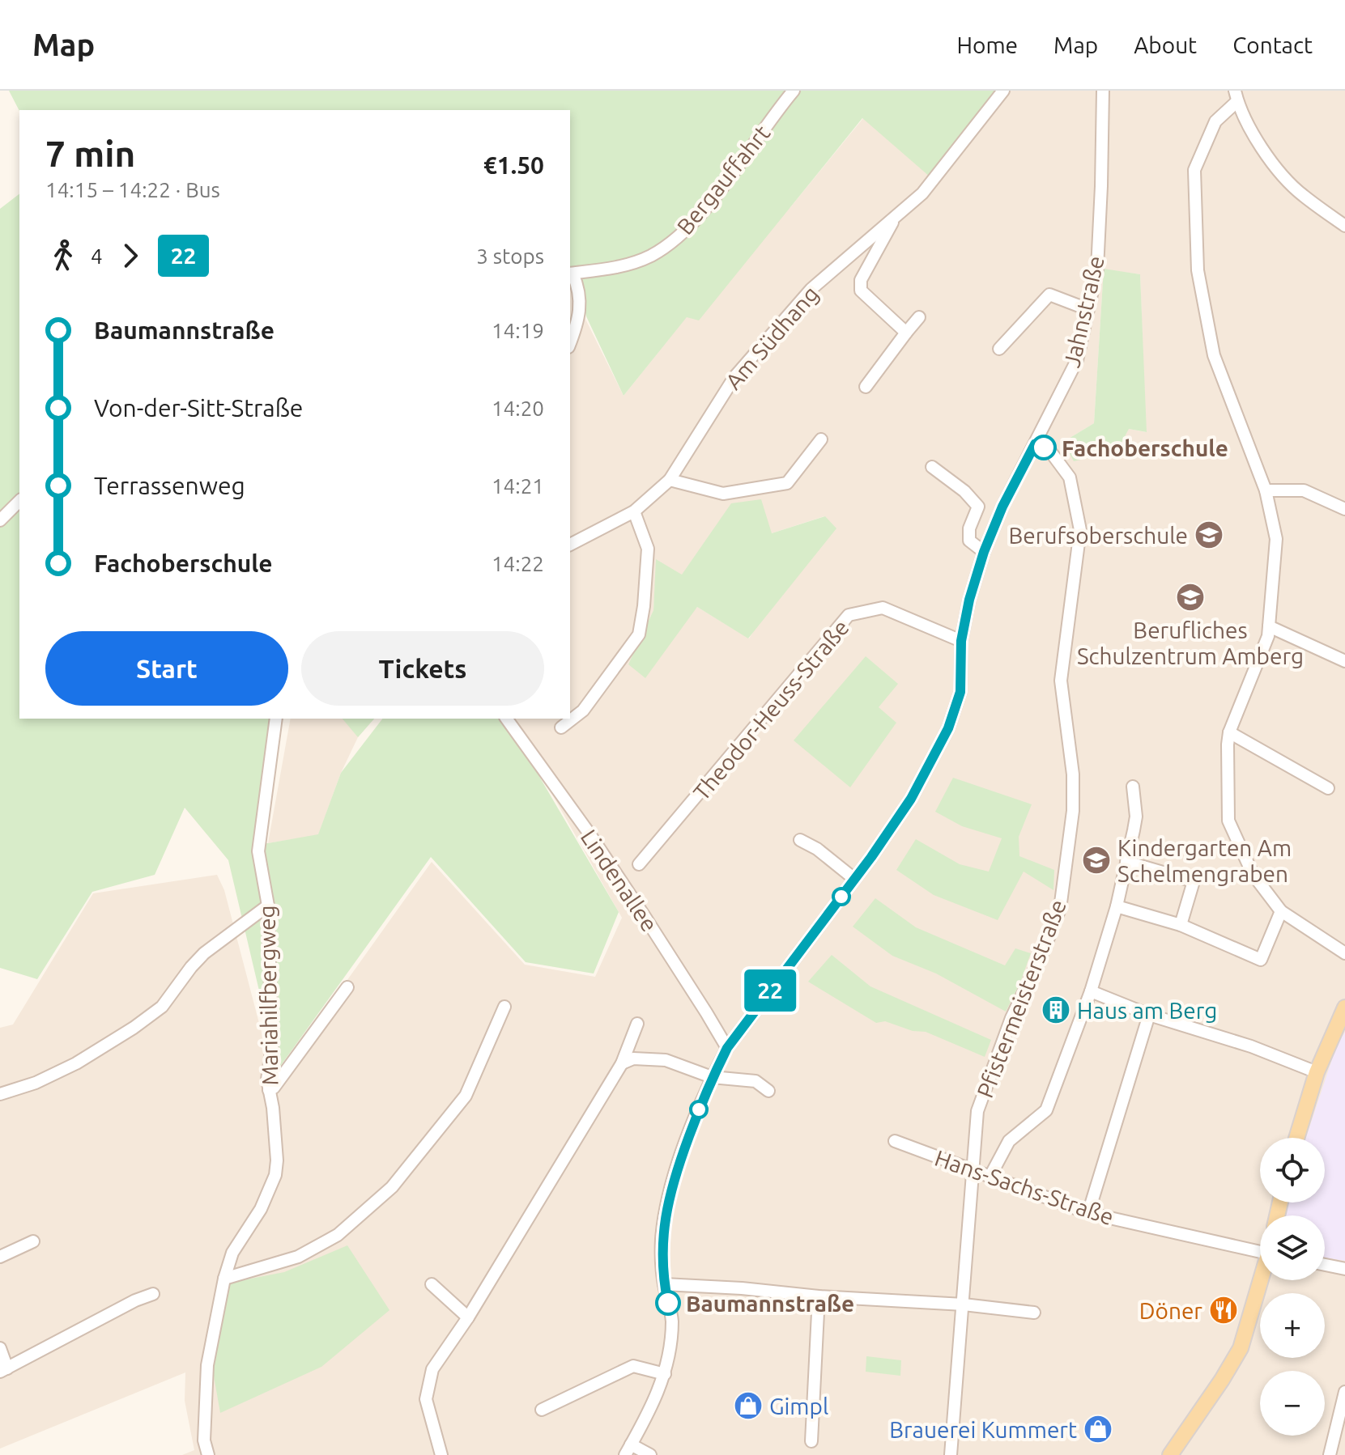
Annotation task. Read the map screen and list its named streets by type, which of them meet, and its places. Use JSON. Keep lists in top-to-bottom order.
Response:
{
  "streets": {
    "street": [
      "Bergauffahrt",
      "Jahnstraße",
      "Am Südhang",
      "Theodor-Heuss-Straße",
      "Lindenallee",
      "Mariahilfbergweg",
      "Pfistermeisterstraße",
      "Hans-Sachs-Straße"
    ]
  },
  "crossings": [
    ["Jahnstraße", "Theodor-Heuss-Straße"],
    ["Jahnstraße", "Lindenallee"],
    ["Jahnstraße", "Pfistermeisterstraße"],
    ["Pfistermeisterstraße", "Hans-Sachs-Straße"]
  ],
  "places": {
    "other": ["Fachoberschule", "Baumannstraße"],
    "school or university": ["Berufsoberschule", "Berufliches Schulzentrum Amberg", "Kindergarten Am Schelmengraben"],
    "building": ["Haus am Berg"],
    "restaurant": ["Döner"],
    "shop": ["Gimpl", "Brauerei Kummert"]
  },
  "lines": ["bus line 22"],
  "page": {
    "header": "Map",
    "nav": [
      "Home",
      "Map",
      "About",
      "Contact"
    ],
    "on_map": "22",
    "heading": ["7 min", "14:15 – 14:22 · Bus", "€1.50"],
    "legs": ["4", "22", "3 stops"],
    "list": [
      {
        "name": "Baumannstraße",
        "value": "14:19"
      },
      {
        "name": "Von-der-Sitt-Straße",
        "value": "14:20"
      },
      {
        "name": "Terrassenweg",
        "value": "14:21"
      },
      {
        "name": "Fachoberschule",
        "value": "14:22"
      }
    ],
    "buttons": ["Start", "Tickets"],
    "map_buttons": ["+", "−"]
  }
}
